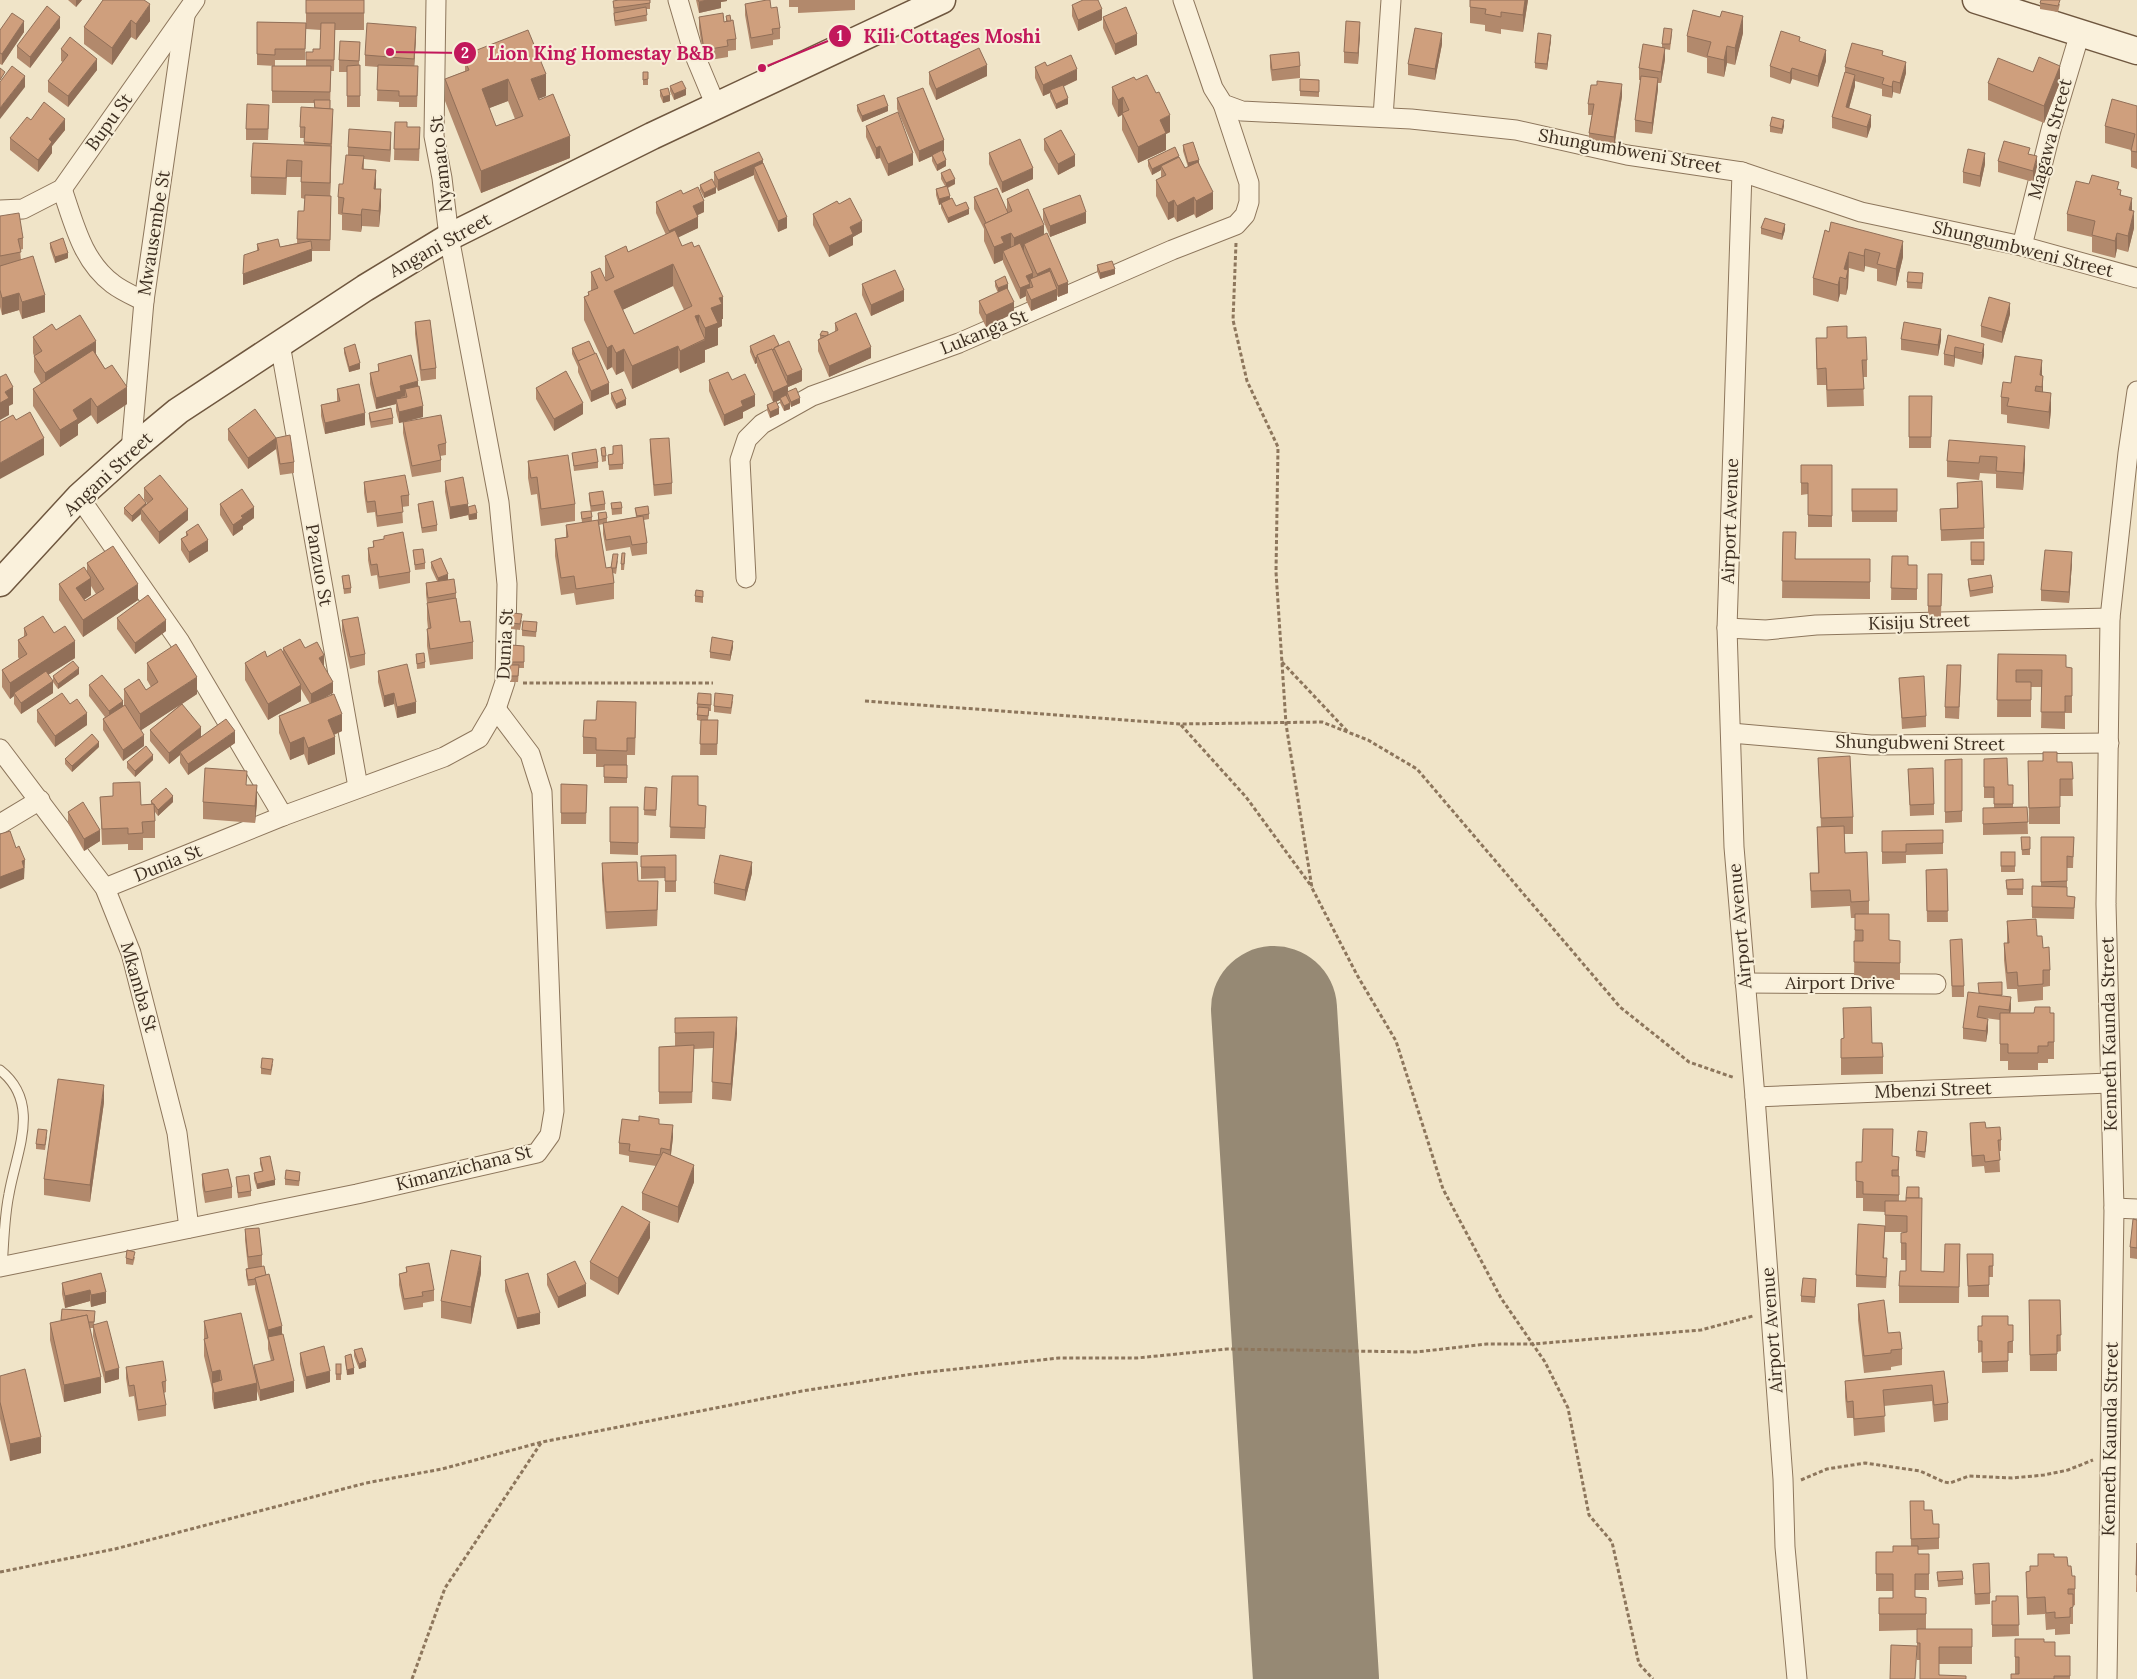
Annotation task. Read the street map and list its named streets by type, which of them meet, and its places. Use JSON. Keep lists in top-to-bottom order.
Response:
{
  "streets": {
    "street": [
      "Bupu St",
      "Magawa Street",
      "Shungumbweni Street",
      "Nyamato St",
      "Mwausembe St",
      "Angani Street",
      "Lukanga St",
      "Airport Avenue",
      "Panzuo St",
      "Kisiju Street",
      "Dunia St",
      "Shungubweni Street",
      "Airport Drive",
      "Mkamba St",
      "Kenneth Kaunda Street",
      "Mbenzi Street",
      "Kimanzichana St"
    ]
  },
  "crossings": [
    ["Bupu St", "Mwausembe St"],
    ["Magawa Street", "Shungumbweni Street"],
    ["Shungumbweni Street", "Airport Avenue"],
    ["Nyamato St", "Angani Street"],
    ["Nyamato St", "Dunia St"],
    ["Mwausembe St", "Angani Street"],
    ["Angani Street", "Panzuo St"],
    ["Angani Street", "Dunia St"],
    ["Airport Avenue", "Kisiju Street"],
    ["Airport Avenue", "Shungubweni Street"],
    ["Airport Avenue", "Airport Drive"],
    ["Airport Avenue", "Mbenzi Street"],
    ["Panzuo St", "Dunia St"],
    ["Kisiju Street", "Kenneth Kaunda Street"],
    ["Dunia St", "Mkamba St"],
    ["Dunia St", "Kimanzichana St"],
    ["Shungubweni Street", "Kenneth Kaunda Street"],
    ["Mkamba St", "Kimanzichana St"],
    ["Kenneth Kaunda Street", "Mbenzi Street"]
  ],
  "places": ["Lion King Homestay B&B", "Kili Cottages Moshi"]
}
